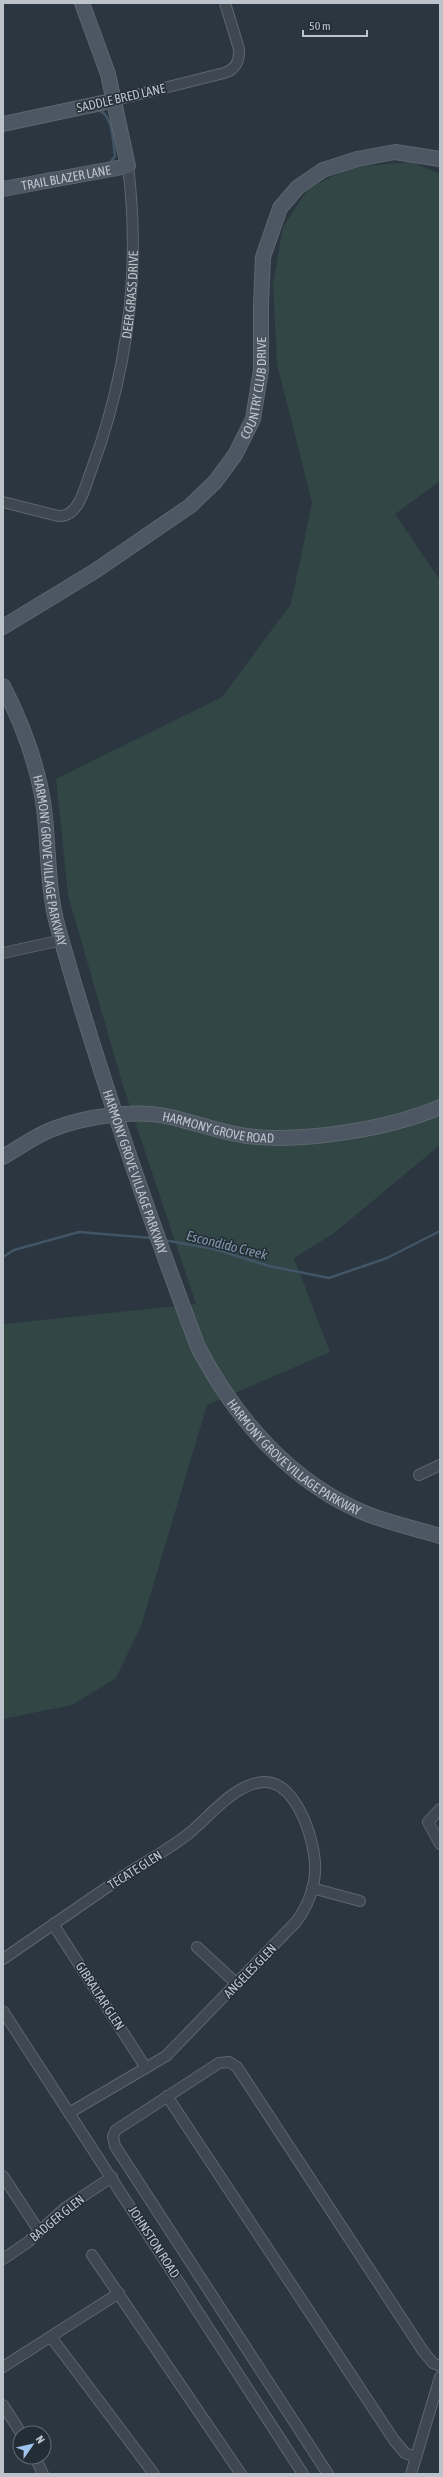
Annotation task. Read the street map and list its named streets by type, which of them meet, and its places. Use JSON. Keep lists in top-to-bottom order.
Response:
{
  "streets": {
    "street": [
      "SADDLE BRED LANE",
      "TRAIL BLAZER LANE",
      "DEER GRASS DRIVE",
      "COUNTRY CLUB DRIVE",
      "HARMONY GROVE VILLAGE PARKWAY",
      "HARMONY GROVE ROAD",
      "TECATE GLEN",
      "ANGELES GLEN",
      "GIBRALTAR GLEN",
      "BADGER GLEN",
      "JOHNSTON ROAD"
    ]
  },
  "crossings": [
    ["SADDLE BRED LANE", "DEER GRASS DRIVE"],
    ["TRAIL BLAZER LANE", "DEER GRASS DRIVE"],
    ["HARMONY GROVE VILLAGE PARKWAY", "HARMONY GROVE ROAD"],
    ["TECATE GLEN", "ANGELES GLEN"],
    ["TECATE GLEN", "GIBRALTAR GLEN"],
    ["ANGELES GLEN", "GIBRALTAR GLEN"],
    ["ANGELES GLEN", "JOHNSTON ROAD"],
    ["BADGER GLEN", "JOHNSTON ROAD"]
  ],
  "water": ["Escondido Creek"],
  "scale_bar": "50 m",
  "north": "top right"
}
